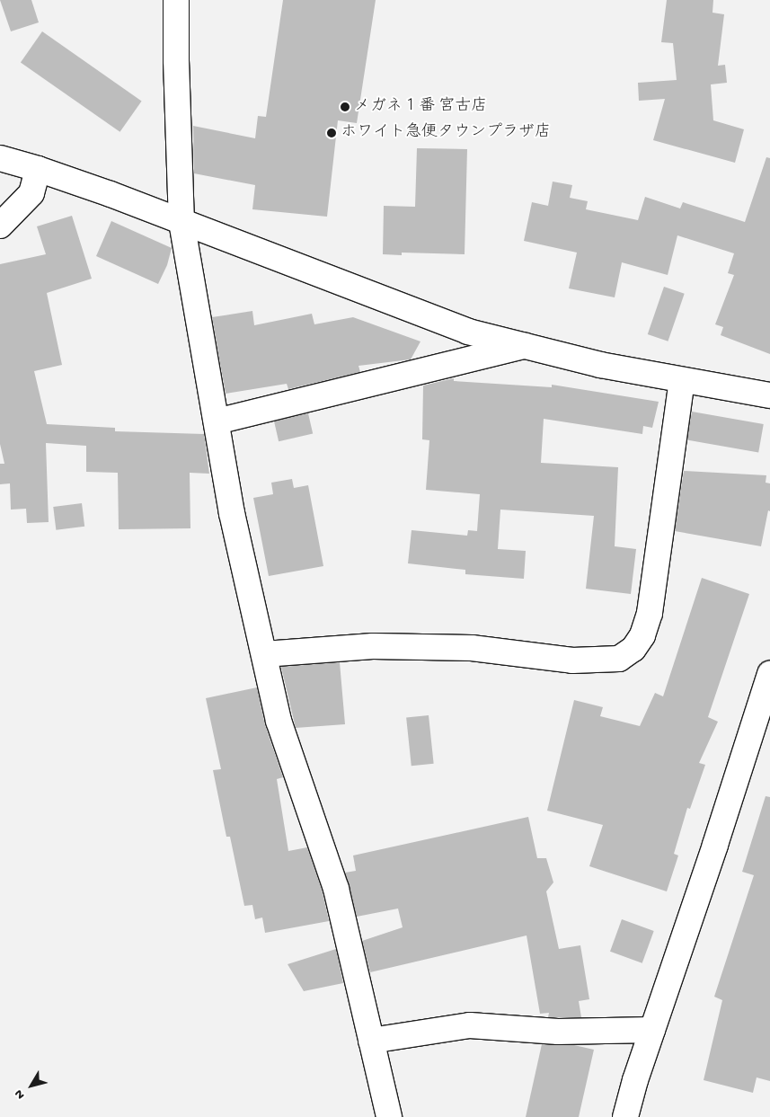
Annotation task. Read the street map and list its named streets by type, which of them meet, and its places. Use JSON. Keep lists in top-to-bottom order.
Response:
{
  "places": ["メガネ１番 宮古店", "ホワイト急便タウンプラザ店"],
  "north": "bottom left"
}
